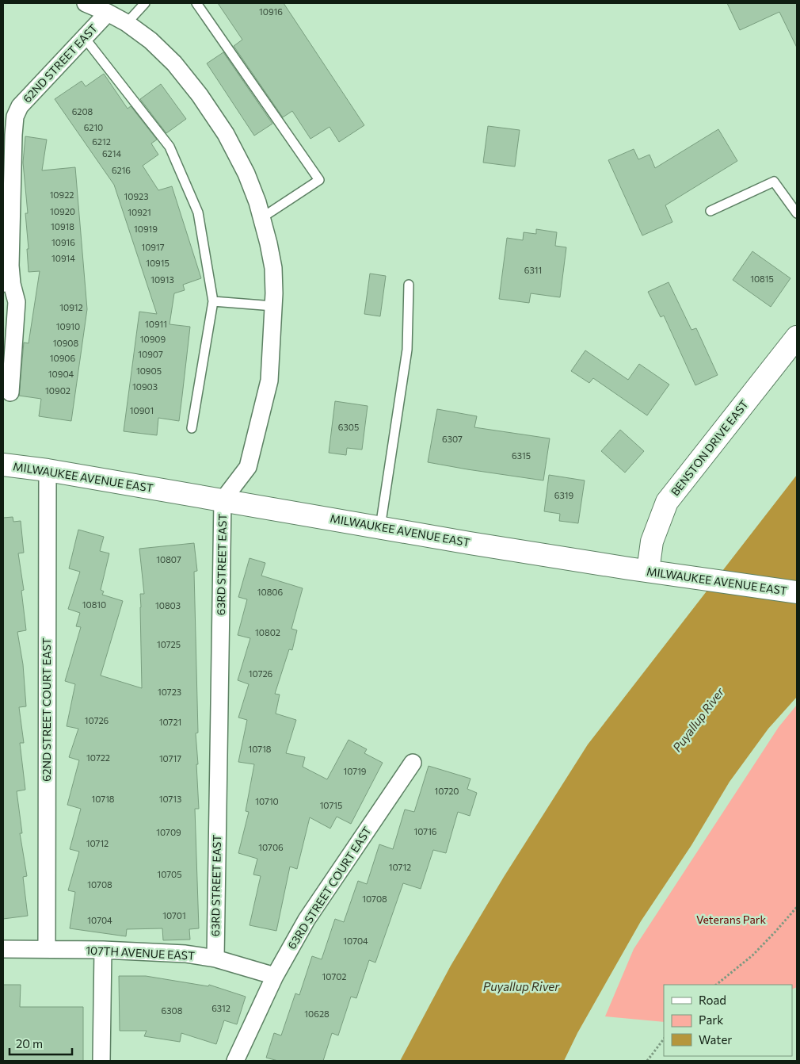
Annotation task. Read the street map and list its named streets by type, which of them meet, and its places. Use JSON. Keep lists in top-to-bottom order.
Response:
{
  "streets": {
    "street": [
      "62ND STREET EAST",
      "BENSTON DRIVE EAST",
      "MILWAUKEE AVENUE EAST",
      "63RD STREET EAST",
      "62ND STREET COURT EAST",
      "63RD STREET COURT EAST",
      "107TH AVENUE EAST"
    ]
  },
  "crossings": [
    ["62ND STREET EAST", "63RD STREET EAST"],
    ["BENSTON DRIVE EAST", "MILWAUKEE AVENUE EAST"],
    ["MILWAUKEE AVENUE EAST", "63RD STREET EAST"],
    ["MILWAUKEE AVENUE EAST", "62ND STREET COURT EAST"],
    ["63RD STREET EAST", "107TH AVENUE EAST"],
    ["62ND STREET COURT EAST", "107TH AVENUE EAST"],
    ["63RD STREET COURT EAST", "107TH AVENUE EAST"]
  ],
  "water": ["Puyallup River"],
  "parks": ["Veterans Park"],
  "house_numbers": [
    "10916",
    "6208",
    "6210",
    "6212",
    "6214",
    "6216",
    "10922",
    "10923",
    "10920",
    "10921",
    "10918",
    "10919",
    "10916",
    "10917",
    "10914",
    "10915",
    "6311",
    "10815",
    "10913",
    "10912",
    "10911",
    "10910",
    "10909",
    "10908",
    "10907",
    "10906",
    "10905",
    "10904",
    "10903",
    "10902",
    "10901",
    "6305",
    "6307",
    "6315",
    "6319",
    "10807",
    "10806",
    "10810",
    "10803",
    "10802",
    "10725",
    "10726",
    "10723",
    "10726",
    "10721",
    "10718",
    "10722",
    "10717",
    "10719",
    "10720",
    "10718",
    "10713",
    "10710",
    "10715",
    "10716",
    "10709",
    "10712",
    "10706",
    "10712",
    "10705",
    "10708",
    "10708",
    "10701",
    "10704",
    "10704",
    "10702",
    "6312",
    "6308",
    "10628"
  ],
  "legend": ["Road", "Park", "Water"],
  "scale_bar": "20 m"
}
